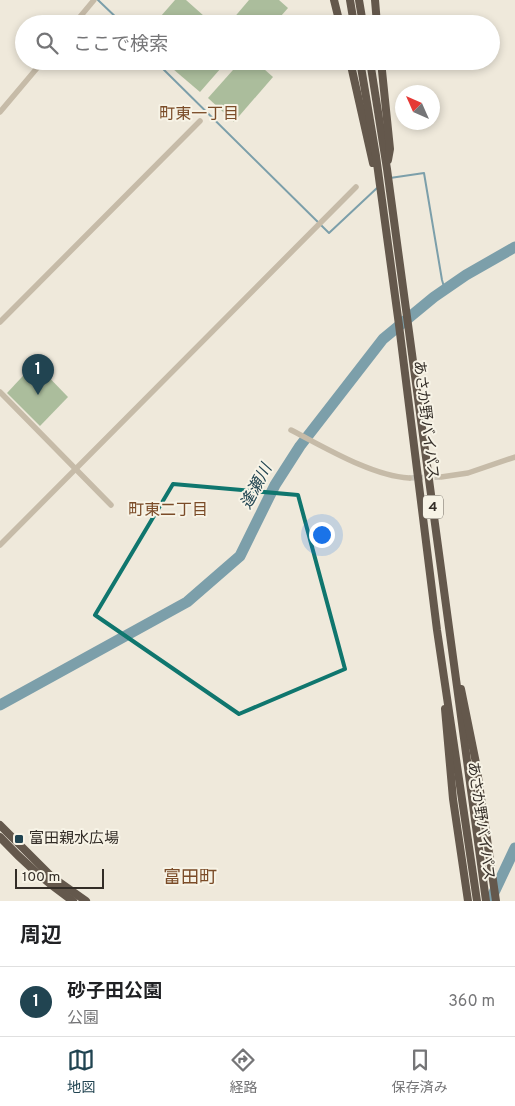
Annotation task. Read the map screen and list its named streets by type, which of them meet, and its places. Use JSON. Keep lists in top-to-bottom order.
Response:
{
  "streets": {
    "highway": ["あさか野バイパス", "4"]
  },
  "districts": ["町東一丁目", "町東二丁目", "富田町"],
  "water": ["逢瀬川"],
  "places": {
    "transit": ["富田親水広場"]
  },
  "scale_bar": "100 m",
  "north": "top left",
  "page": {
    "search": "ここで検索",
    "pins": "1",
    "scale": "100 m",
    "heading": "周辺",
    "list": [
      {
        "mark": "1",
        "name": "砂子田公園",
        "note": "公園",
        "value": "360 m"
      }
    ],
    "nav": ["地図", "経路", "保存済み"]
  }
}
